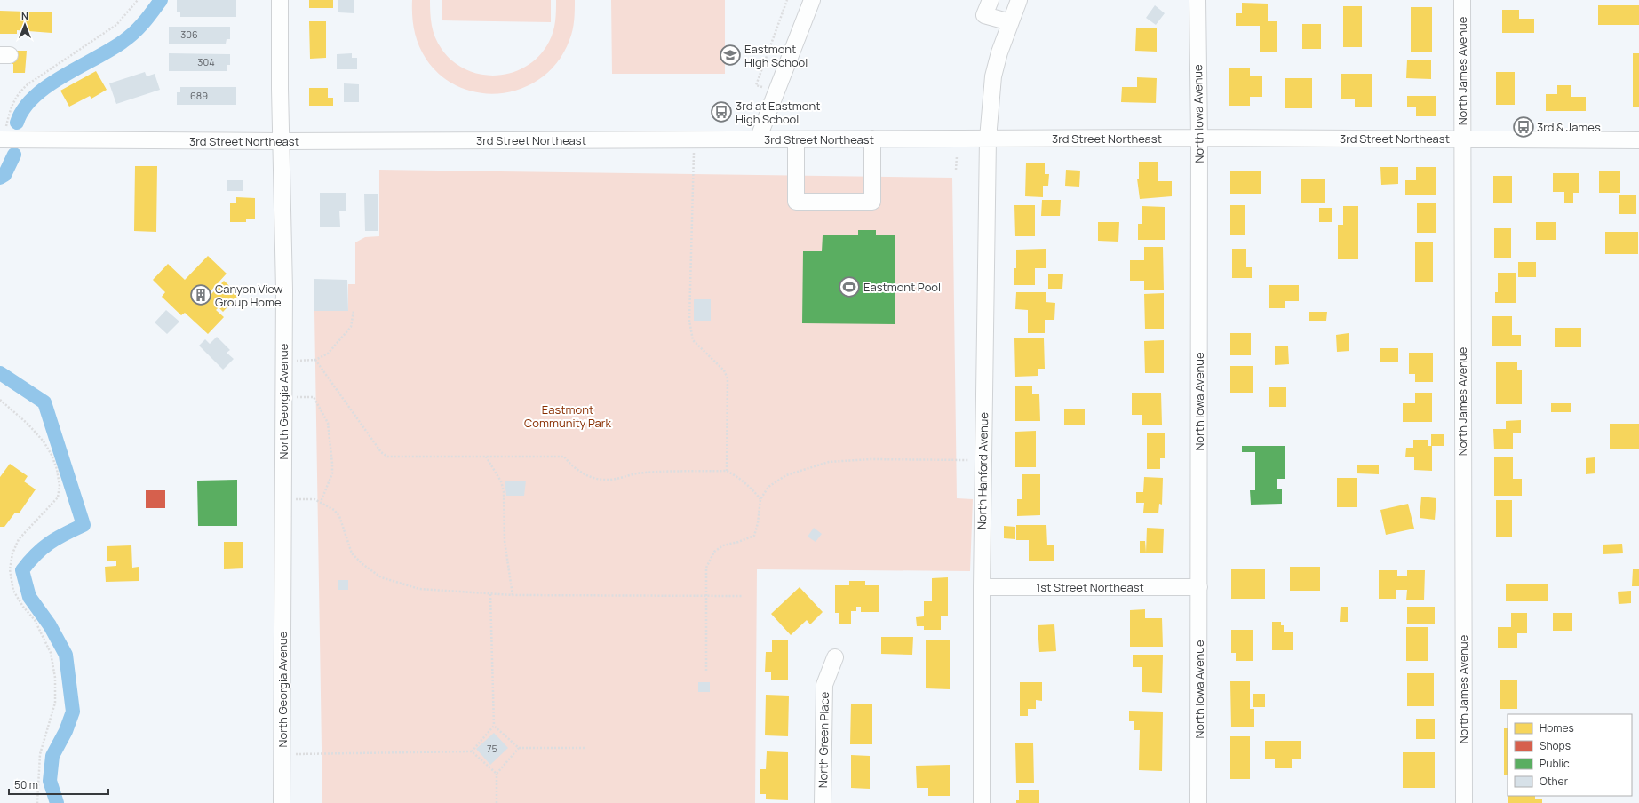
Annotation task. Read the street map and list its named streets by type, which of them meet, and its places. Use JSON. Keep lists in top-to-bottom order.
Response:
{
  "streets": {
    "street": [
      "North James Avenue",
      "North Iowa Avenue",
      "3rd Street Northeast",
      "North Georgia Avenue",
      "North Hanford Avenue",
      "1st Street Northeast",
      "North Green Place"
    ]
  },
  "crossings": [
    ["North James Avenue", "3rd Street Northeast"],
    ["North Iowa Avenue", "3rd Street Northeast"],
    ["North Iowa Avenue", "1st Street Northeast"],
    ["3rd Street Northeast", "North Georgia Avenue"],
    ["3rd Street Northeast", "North Hanford Avenue"],
    ["North Hanford Avenue", "1st Street Northeast"]
  ],
  "parks": ["Eastmont Community Park"],
  "places": {
    "school or university": ["Eastmont High School"],
    "bus stop": ["3rd at Eastmont High School", "3rd & James"],
    "sports": ["Eastmont Pool"],
    "building": ["Canyon View Group Home"]
  },
  "house_numbers": [
    "306",
    "304",
    "689",
    "75"
  ],
  "legend": [
    "Homes",
    "Shops",
    "Public",
    "Other"
  ],
  "scale_bar": "50 m",
  "north": "top"
}
